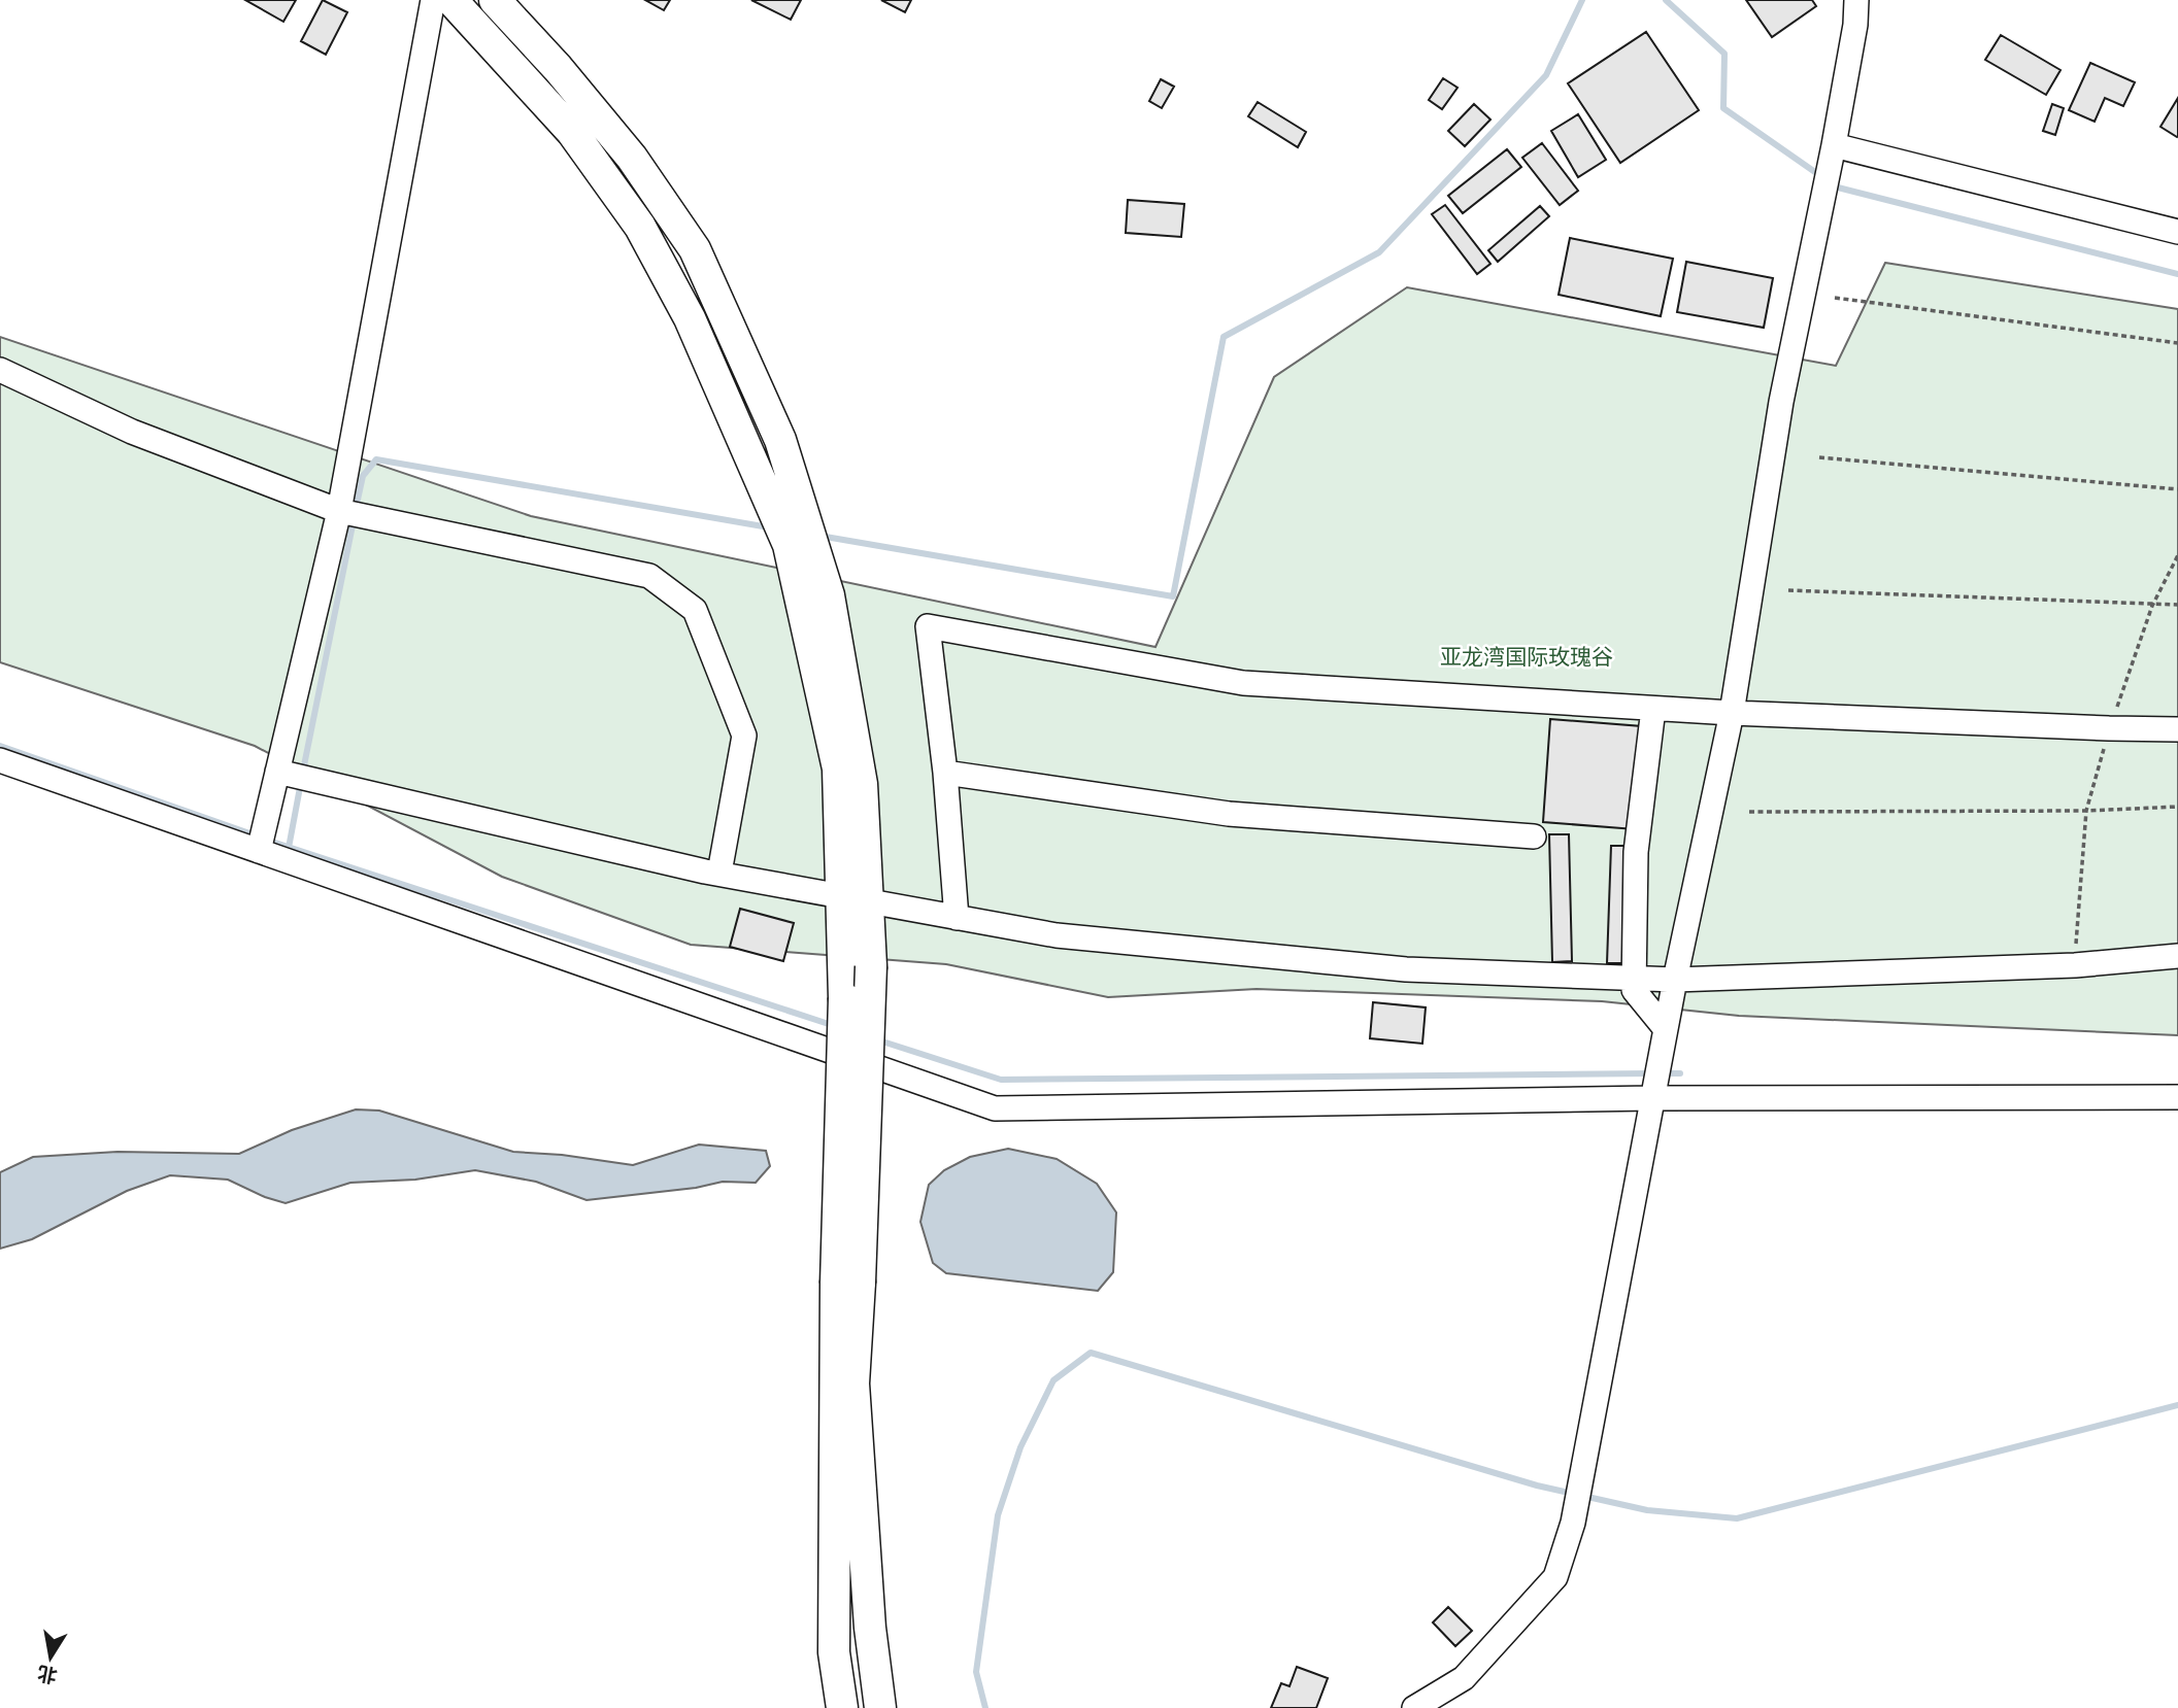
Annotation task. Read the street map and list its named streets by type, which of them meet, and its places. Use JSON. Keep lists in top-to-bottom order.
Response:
{
  "parks": ["亚龙湾国际玫瑰谷"],
  "north": "bottom"
}
